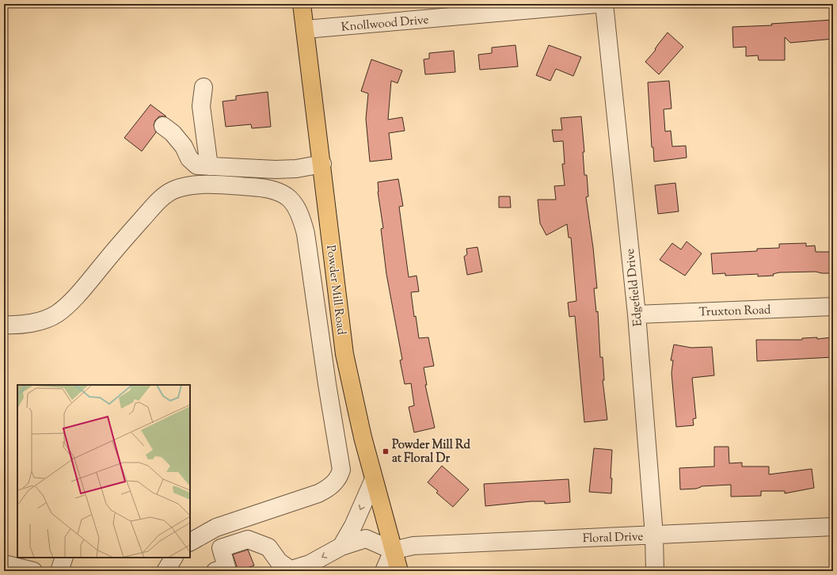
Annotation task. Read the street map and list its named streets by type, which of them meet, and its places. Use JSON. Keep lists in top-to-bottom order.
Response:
{
  "streets": {
    "main road": ["Powder Mill Road"],
    "street": [
      "Knollwood Drive",
      "Edgefield Drive",
      "Truxton Road",
      "Floral Drive"
    ]
  },
  "crossings": [
    ["Knollwood Drive", "Powder Mill Road"],
    ["Edgefield Drive", "Truxton Road"],
    ["Edgefield Drive", "Floral Drive"],
    ["Powder Mill Road", "Floral Drive"]
  ],
  "places": {
    "transit": ["Powder Mill Rd at Floral Dr"]
  }
}
